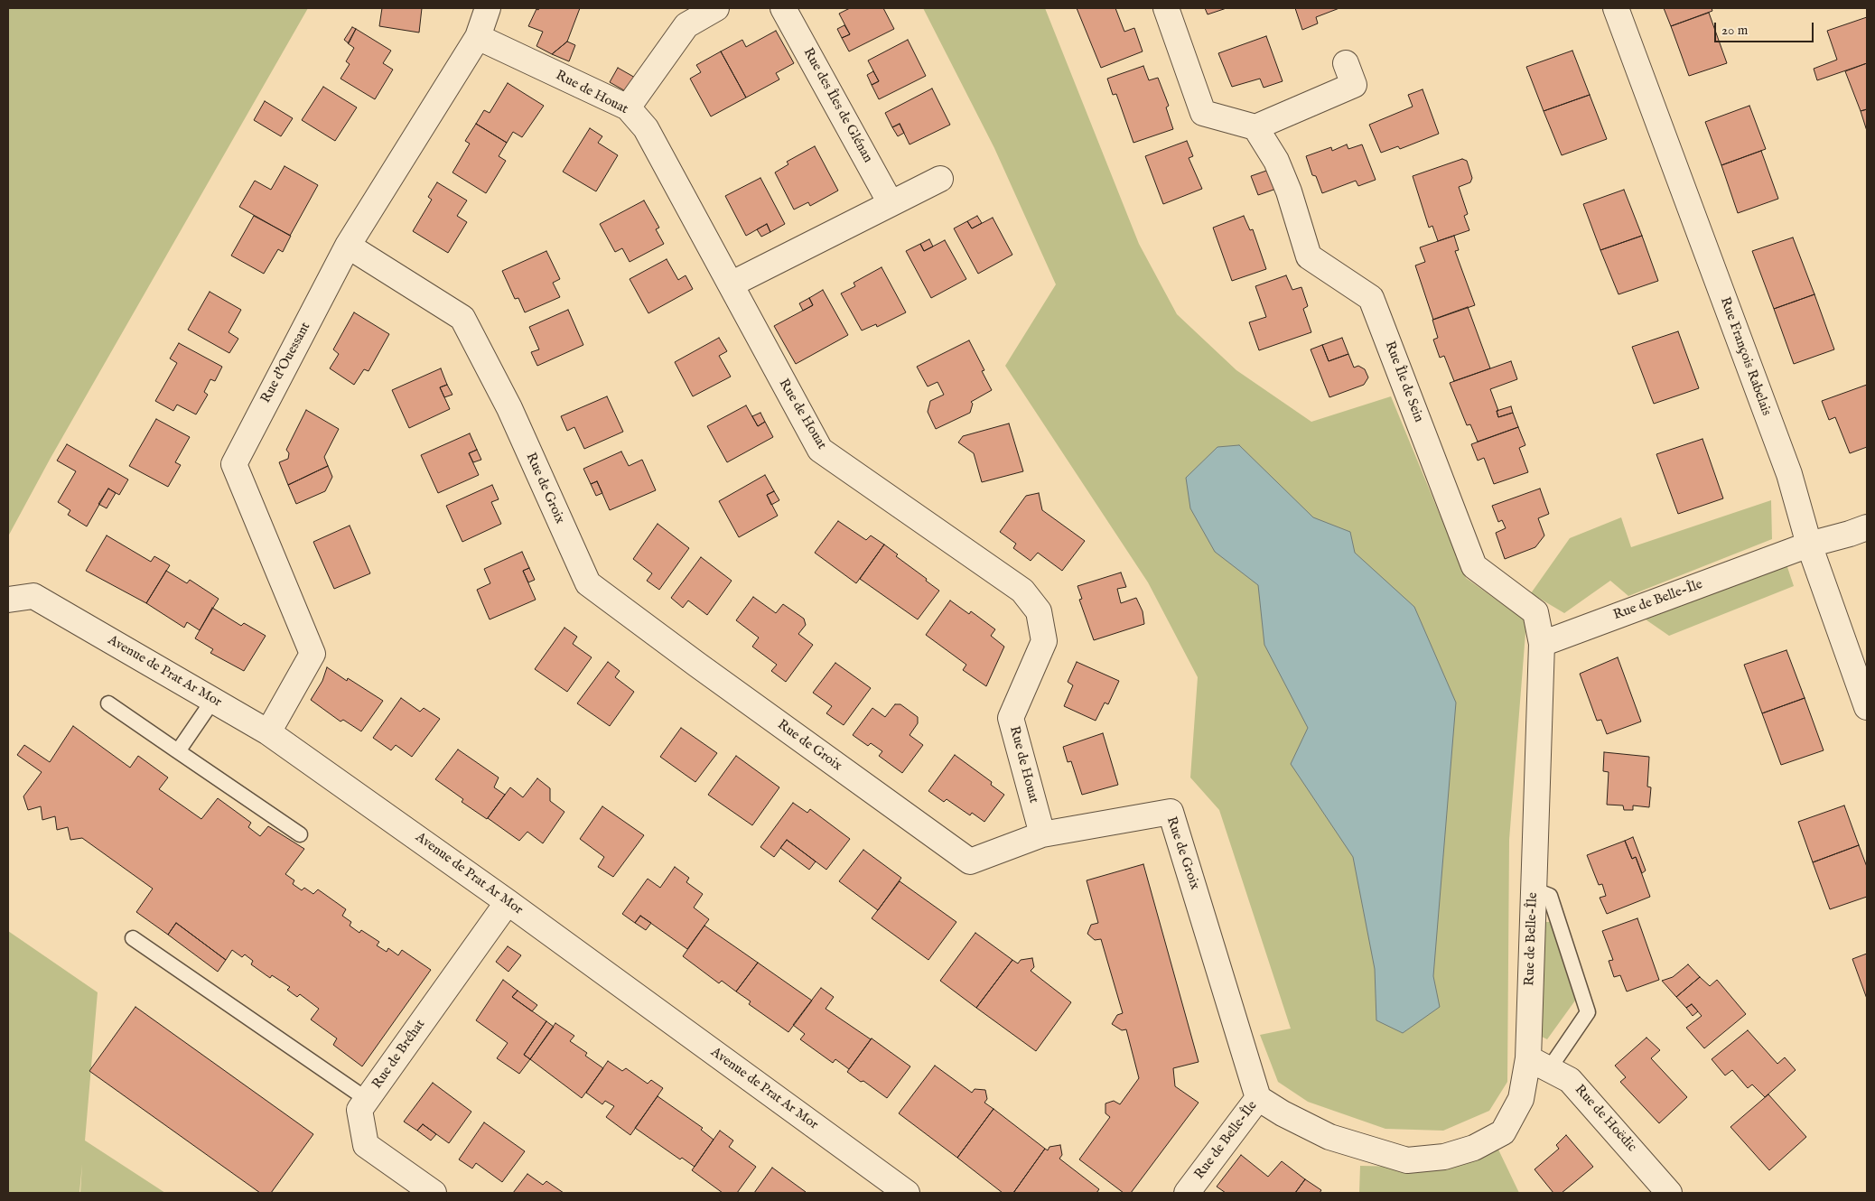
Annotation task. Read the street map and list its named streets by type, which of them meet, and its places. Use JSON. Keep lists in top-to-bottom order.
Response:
{
  "streets": {
    "street": [
      "Rue de Houat",
      "Rue des Îles de Glénan",
      "Rue François Rabelais",
      "Rue d'Ouessant",
      "Rue Île de Sein",
      "Rue de Groix",
      "Rue de Belle-Île",
      "Avenue de Prat Ar Mor",
      "Rue de Bréhat",
      "Rue de Hoëdic"
    ]
  },
  "crossings": [
    ["Rue de Houat", "Rue d'Ouessant"],
    ["Rue de Houat", "Rue de Groix"],
    ["Rue François Rabelais", "Rue de Belle-Île"],
    ["Rue d'Ouessant", "Rue de Groix"],
    ["Rue d'Ouessant", "Avenue de Prat Ar Mor"],
    ["Rue Île de Sein", "Rue de Belle-Île"],
    ["Rue de Groix", "Rue de Belle-Île"],
    ["Rue de Belle-Île", "Rue de Hoëdic"],
    ["Avenue de Prat Ar Mor", "Rue de Bréhat"]
  ],
  "scale_bar": "20 m"
}
